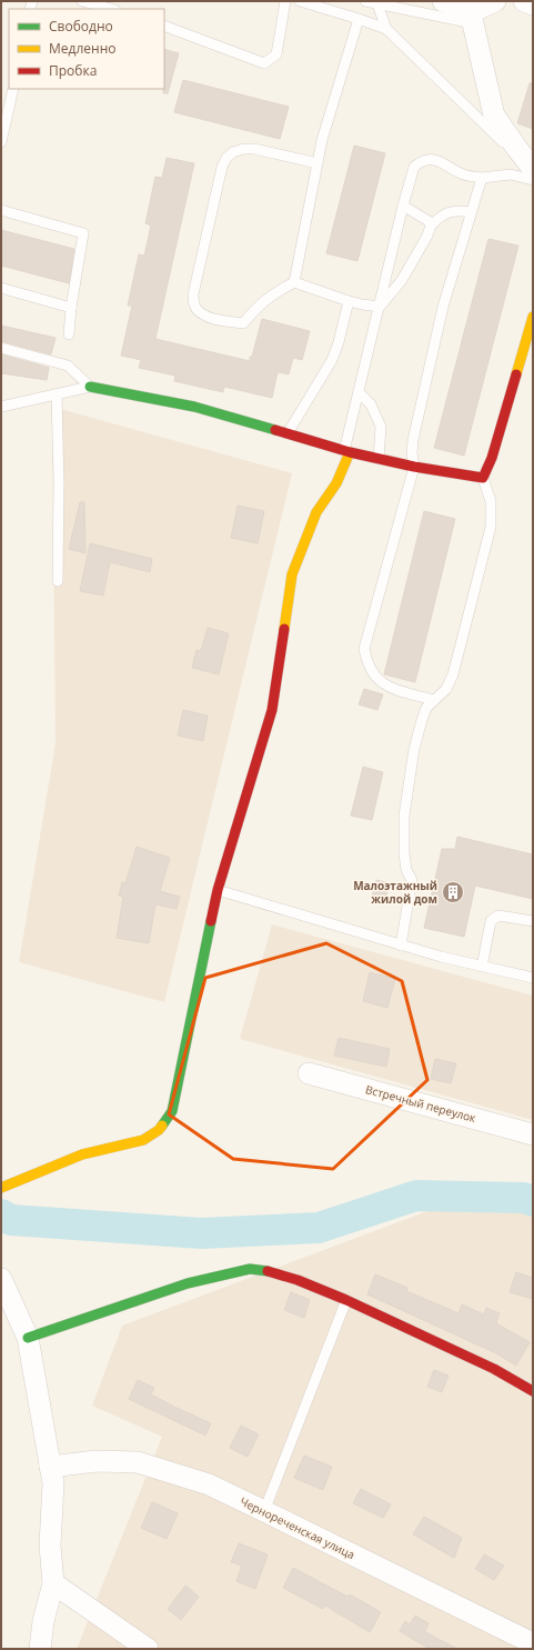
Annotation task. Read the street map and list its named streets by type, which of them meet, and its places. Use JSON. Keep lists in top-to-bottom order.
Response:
{
  "streets": {
    "street": ["Встречный переулок", "Чернореченская улица"]
  },
  "places": {
    "building": ["Малоэтажный жилой дом"]
  },
  "legend": ["Свободно", "Медленно", "Пробка"]
}
